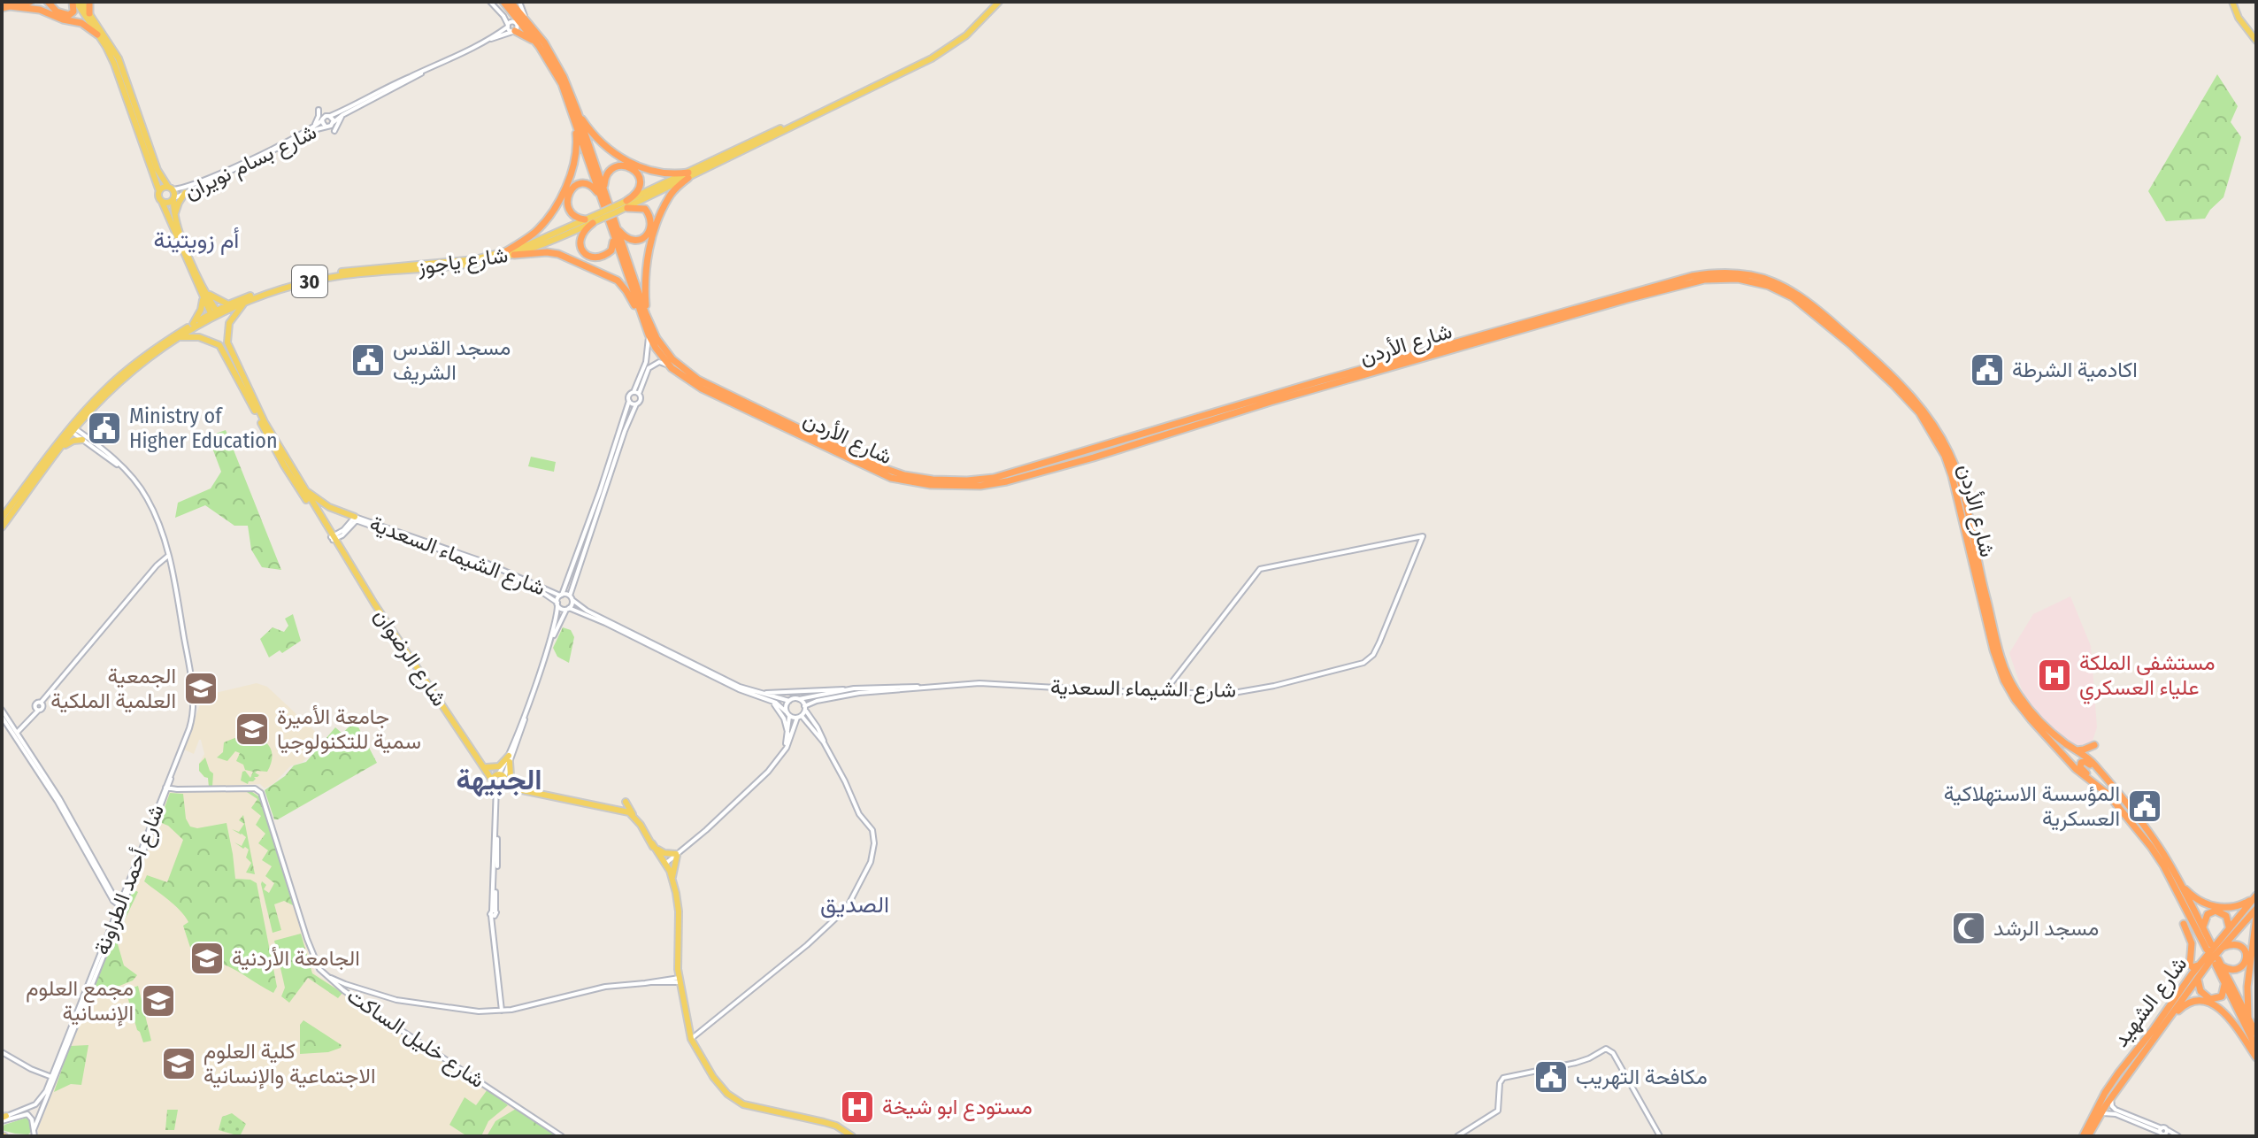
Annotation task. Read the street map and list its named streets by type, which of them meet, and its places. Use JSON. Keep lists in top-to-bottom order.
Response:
{
  "streets": {
    "highway": ["شارع الأردن", "شارع الشهيد"],
    "main road": ["شارع ياجوز", "30", "شارع الرضوان"],
    "street": [
      "شارع بسام نويران",
      "شارع الشيماء السعدية",
      "شارع أحمد الطراونة",
      "شارع خليل الساكت"
    ]
  },
  "crossings": [
    ["شارع ياجوز", "شارع أحمد الطراونة"],
    ["شارع أحمد الطراونة", "شارع خليل الساكت"]
  ],
  "districts": ["أم زويتينة", "الجبيهة", "الصديق"],
  "places": {
    "public building": [
      "مسجد القدس الشريف",
      "اكادمية الشرطة",
      "Ministry of Higher Education",
      "المؤسسة الاستهلاكية العسكرية",
      "مكافحة التهريب"
    ],
    "hospital": ["مستشفى الملكة علياء العسكري", "مستودع ابو شيخة"],
    "school or university": [
      "الجمعية العلمية الملكية",
      "جامعة الأميرة سمية للتكنولوجيا",
      "الجامعة الأردنية",
      "مجمع العلوم الإنسانية",
      "كلية العلوم الاجتماعية والإنسانية"
    ],
    "mosque": ["مسجد الرشد"]
  }
}
